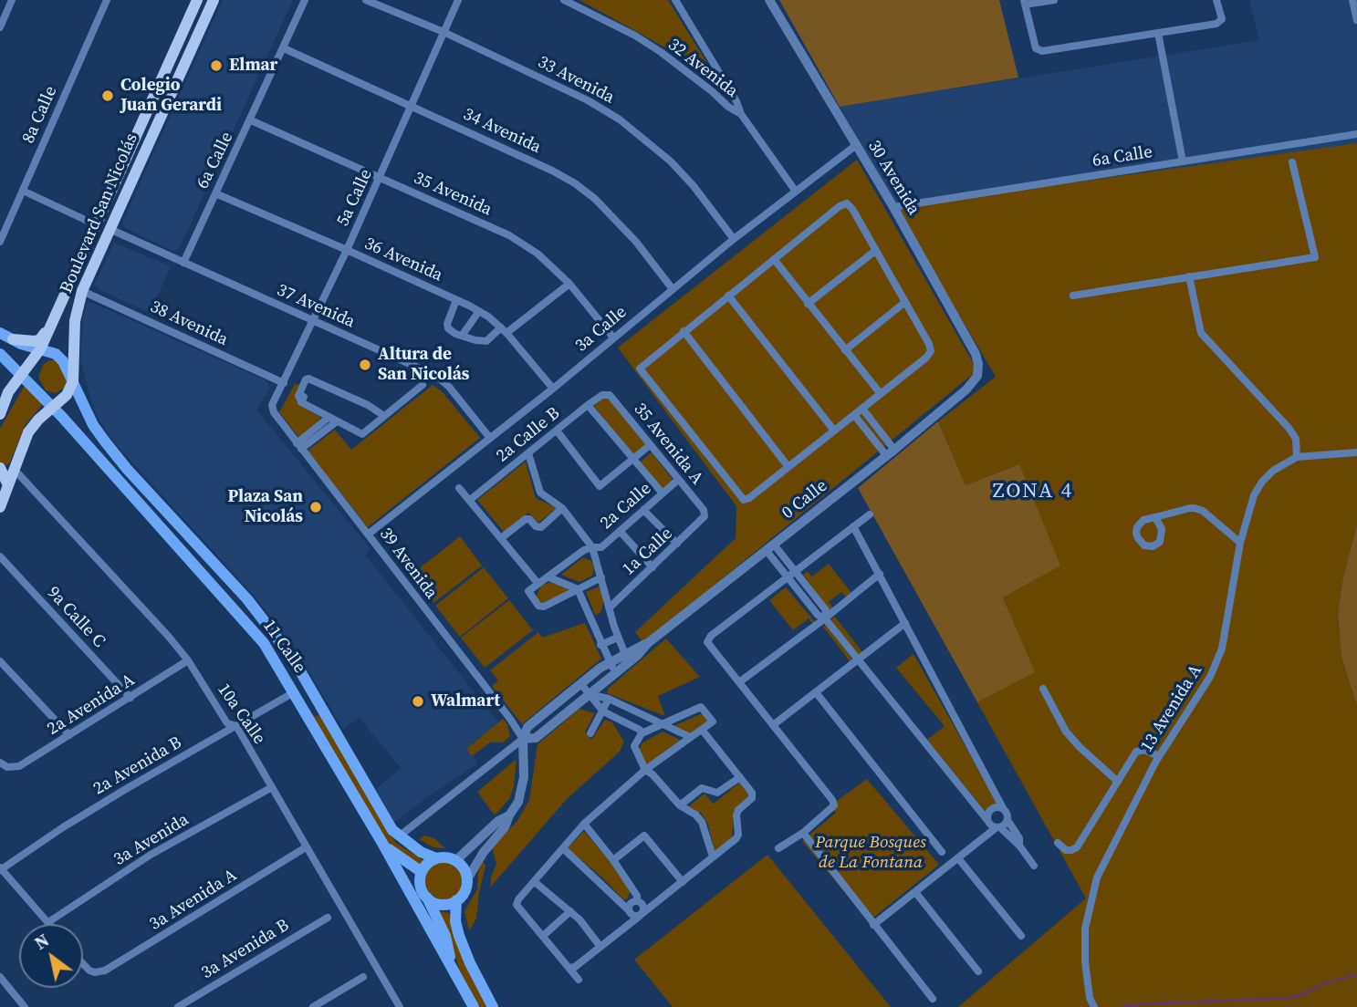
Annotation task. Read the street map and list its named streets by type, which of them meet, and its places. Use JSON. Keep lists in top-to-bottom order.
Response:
{
  "streets": {
    "main road": ["Boulevard San Nicolás", "11 Calle"],
    "street": [
      "32 Avenida",
      "33 Avenida",
      "8a Calle",
      "34 Avenida",
      "6a Calle",
      "30 Avenida",
      "35 Avenida",
      "5a Calle",
      "36 Avenida",
      "37 Avenida",
      "38 Avenida",
      "3a Calle",
      "2a Calle B",
      "35 Avenida A",
      "0 Calle",
      "2a Calle",
      "1a Calle",
      "39 Avenida",
      "9a Calle C",
      "2a Avenida A",
      "13 Avenida A",
      "10a Calle",
      "2a Avenida B",
      "3a Avenida",
      "3a Avenida A",
      "3a Avenida B"
    ]
  },
  "crossings": [
    ["32 Avenida", "3a Calle"],
    ["33 Avenida", "5a Calle"],
    ["33 Avenida", "3a Calle"],
    ["34 Avenida", "6a Calle"],
    ["34 Avenida", "5a Calle"],
    ["34 Avenida", "3a Calle"],
    ["6a Calle", "30 Avenida"],
    ["6a Calle", "35 Avenida"],
    ["6a Calle", "36 Avenida"],
    ["6a Calle", "37 Avenida"],
    ["30 Avenida", "3a Calle"],
    ["30 Avenida", "0 Calle"],
    ["35 Avenida", "5a Calle"],
    ["35 Avenida", "3a Calle"],
    ["5a Calle", "36 Avenida"],
    ["5a Calle", "37 Avenida"],
    ["5a Calle", "38 Avenida"],
    ["5a Calle", "39 Avenida"],
    ["Boulevard San Nicolás", "37 Avenida"],
    ["Boulevard San Nicolás", "38 Avenida"],
    ["Boulevard San Nicolás", "11 Calle"],
    ["36 Avenida", "3a Calle"],
    ["37 Avenida", "3a Calle"],
    ["3a Calle", "39 Avenida"],
    ["2a Calle B", "35 Avenida A"],
    ["35 Avenida A", "2a Calle"],
    ["35 Avenida A", "1a Calle"],
    ["0 Calle", "39 Avenida"],
    ["0 Calle", "11 Calle"],
    ["9a Calle C", "2a Avenida A"],
    ["11 Calle", "2a Avenida B"],
    ["2a Avenida A", "10a Calle"],
    ["10a Calle", "2a Avenida B"],
    ["10a Calle", "3a Avenida"],
    ["10a Calle", "3a Avenida A"]
  ],
  "districts": ["ZONA 4"],
  "parks": ["Parque Bosques de La Fontana"],
  "places": [
    "Elmar",
    "Colegio Juan Gerardi",
    "Altura de San Nicolás",
    "Plaza San Nicolás",
    "Walmart"
  ],
  "north": "top left"
}
